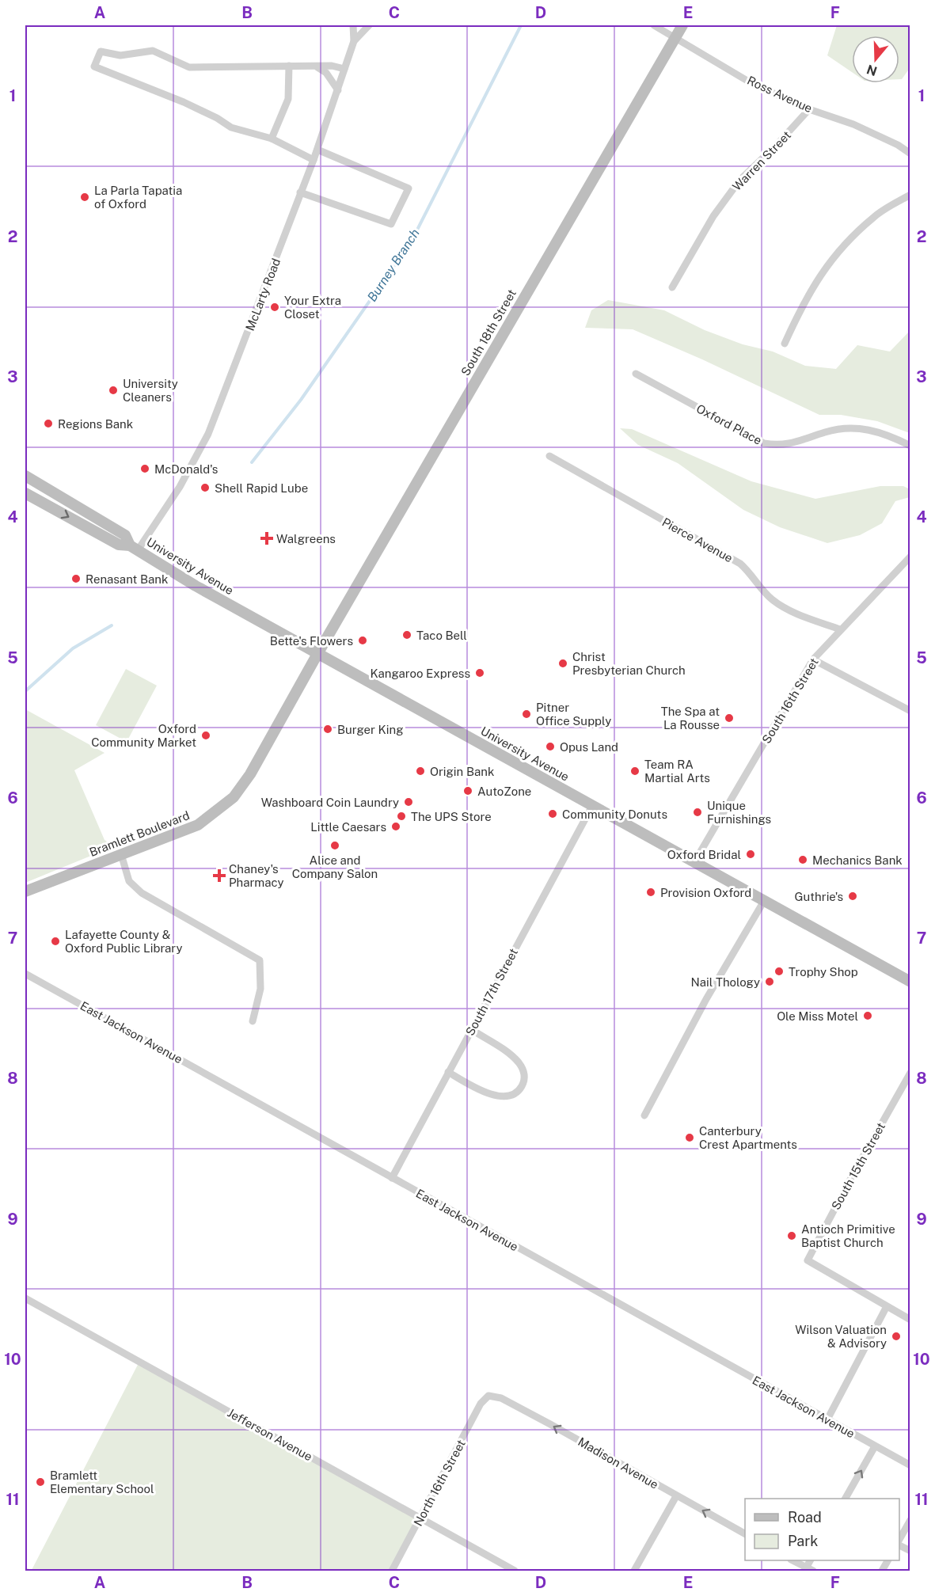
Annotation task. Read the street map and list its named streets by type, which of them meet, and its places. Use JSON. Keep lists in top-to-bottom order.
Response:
{
  "streets": {
    "main road": ["South 18th Street", "University Avenue", "Bramlett Boulevard"],
    "street": [
      "Ross Avenue",
      "Warren Street",
      "McLarty Road",
      "Oxford Place",
      "Pierce Avenue",
      "South 16th Street",
      "South 17th Street",
      "East Jackson Avenue",
      "South 15th Street",
      "Jefferson Avenue",
      "Madison Avenue",
      "North 16th Street"
    ]
  },
  "crossings": [
    ["Ross Avenue", "Warren Street"],
    ["Ross Avenue", "South 18th Street"],
    ["McLarty Road", "University Avenue"],
    ["South 18th Street", "University Avenue"],
    ["South 18th Street", "Bramlett Boulevard"],
    ["Pierce Avenue", "South 16th Street"],
    ["University Avenue", "South 16th Street"],
    ["University Avenue", "Bramlett Boulevard"],
    ["University Avenue", "South 17th Street"],
    ["South 17th Street", "East Jackson Avenue"],
    ["Jefferson Avenue", "North 16th Street"],
    ["Madison Avenue", "North 16th Street"]
  ],
  "one_way": ["Madison Avenue"],
  "water": ["Burney Branch"],
  "places": {
    "other": [
      "La Parla Tapatia of Oxford",
      "Your Extra Closet",
      "University Cleaners",
      "Regions Bank",
      "McDonald's",
      "Shell Rapid Lube",
      "Renasant Bank",
      "Taco Bell",
      "Bette's Flowers",
      "Christ Presbyterian Church",
      "Kangaroo Express",
      "Pitner Office Supply",
      "The Spa at La Rousse",
      "Burger King",
      "Oxford Community Market",
      "Opus Land",
      "Origin Bank",
      "Team RA Martial Arts",
      "AutoZone",
      "Washboard Coin Laundry",
      "Unique Furnishings",
      "Community Donuts",
      "The UPS Store",
      "Little Caesars",
      "Alice and Company Salon",
      "Oxford Bridal",
      "Mechanics Bank",
      "Provision Oxford",
      "Guthrie's",
      "Lafayette County & Oxford Public Library",
      "Trophy Shop",
      "Nail Thology",
      "Ole Miss Motel",
      "Canterbury Crest Apartments",
      "Antioch Primitive Baptist Church",
      "Wilson Valuation & Advisory",
      "Bramlett Elementary School"
    ],
    "health": ["Walgreens", "Chaney's Pharmacy"]
  },
  "legend": ["Road", "Park"],
  "north": "bottom",
  "grid": {
    "columns": [
      "A",
      "B",
      "C",
      "D",
      "E",
      "F"
    ],
    "rows": [
      "1",
      "2",
      "3",
      "4",
      "5",
      "6",
      "7",
      "8",
      "9",
      "10",
      "11"
    ]
  }
}
